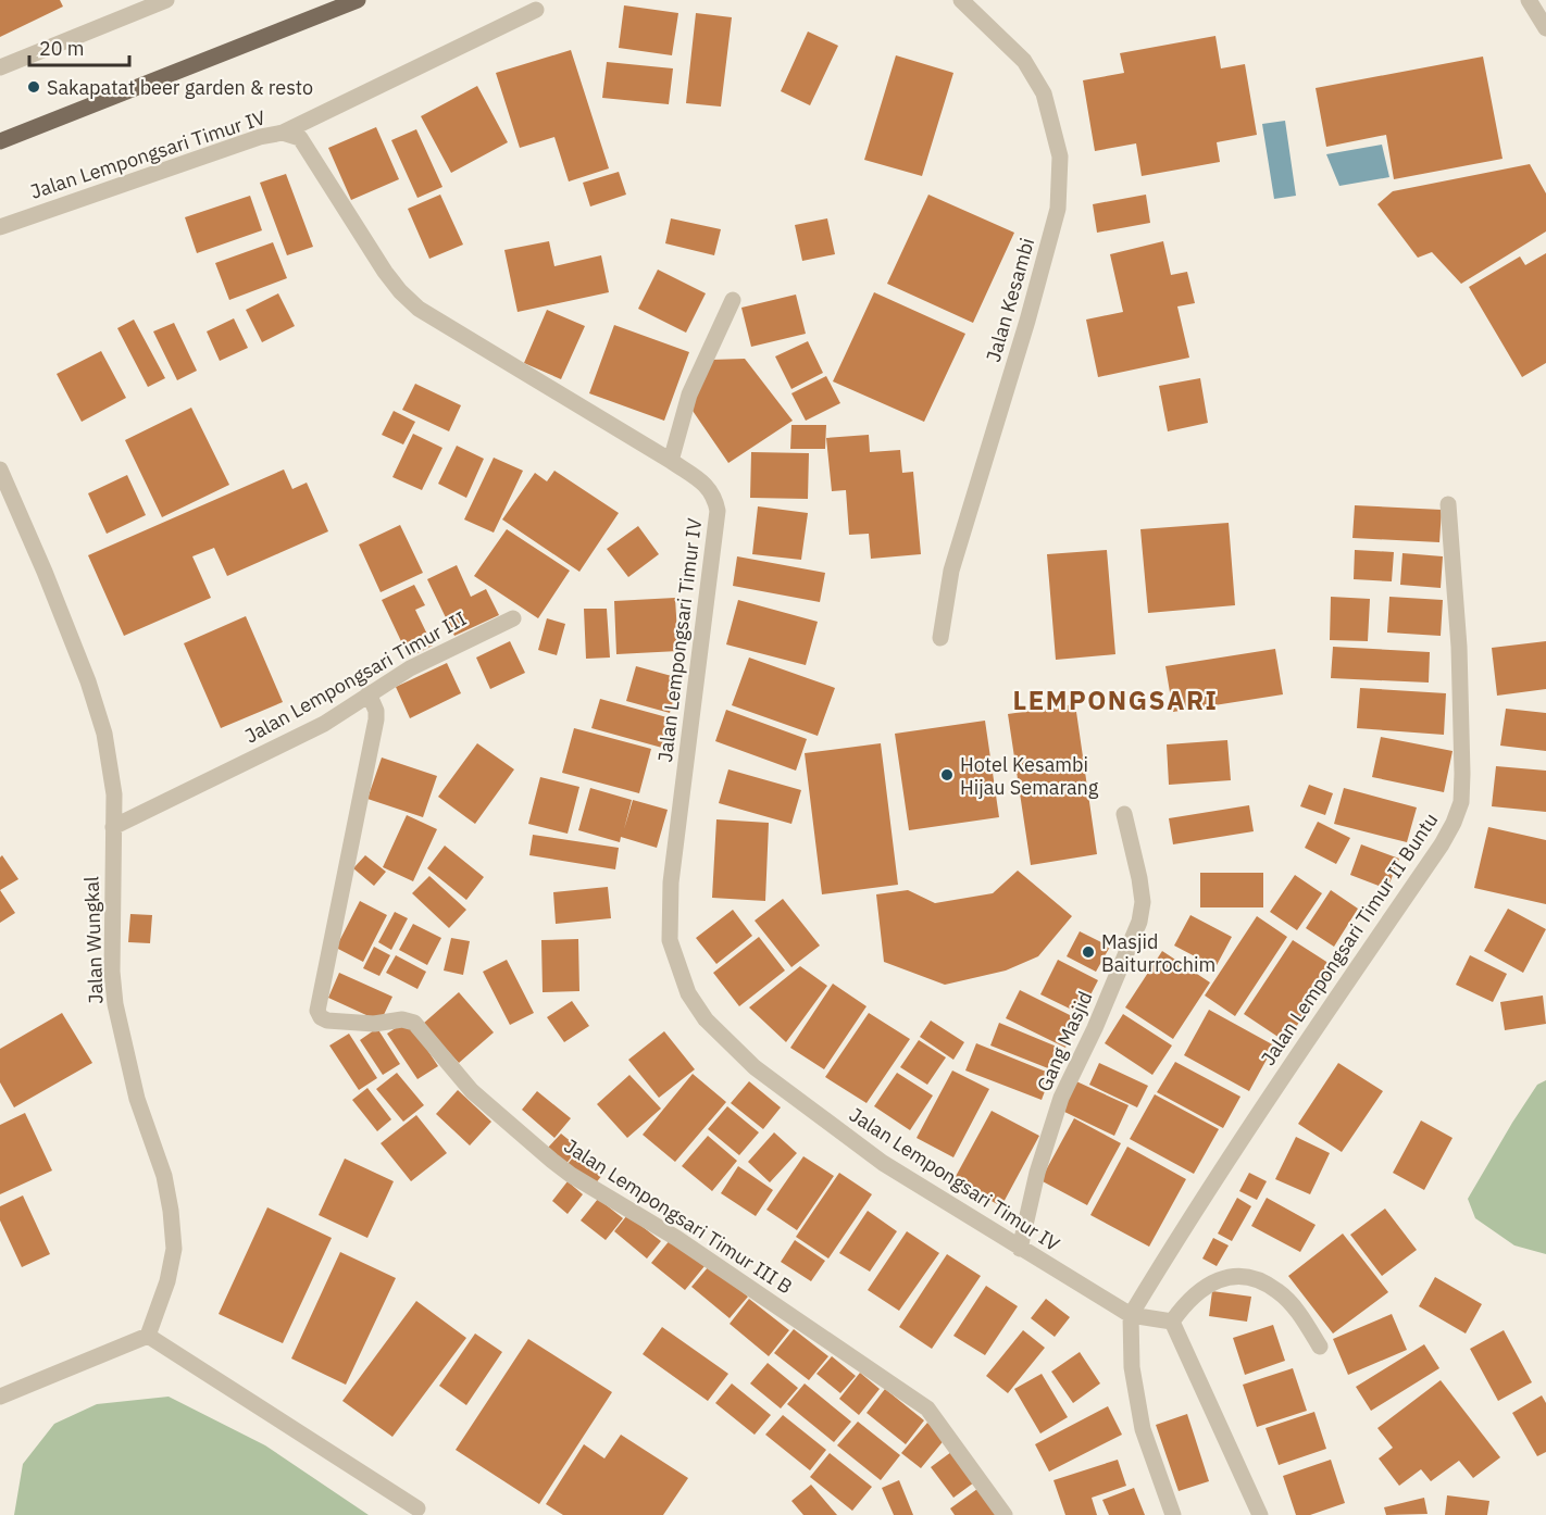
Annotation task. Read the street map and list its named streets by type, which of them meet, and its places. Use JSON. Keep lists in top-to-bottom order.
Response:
{
  "streets": {
    "street": [
      "Jalan Lempongsari Timur IV",
      "Jalan Kesambi",
      "Jalan Lempongsari Timur III",
      "Jalan Lempongsari Timur II Buntu",
      "Jalan Wungkal",
      "Gang Masjid",
      "Jalan Lempongsari Timur III B"
    ]
  },
  "crossings": [
    ["Jalan Lempongsari Timur IV", "Jalan Lempongsari Timur II Buntu"],
    ["Jalan Lempongsari Timur IV", "Gang Masjid"],
    ["Jalan Lempongsari Timur III", "Jalan Wungkal"],
    ["Jalan Lempongsari Timur III", "Jalan Lempongsari Timur III B"]
  ],
  "districts": ["LEMPONGSARI"],
  "places": ["Sakapatat beer garden & resto", "Hotel Kesambi Hijau Semarang", "Masjid Baiturrochim"],
  "scale_bar": "20 m"
}
